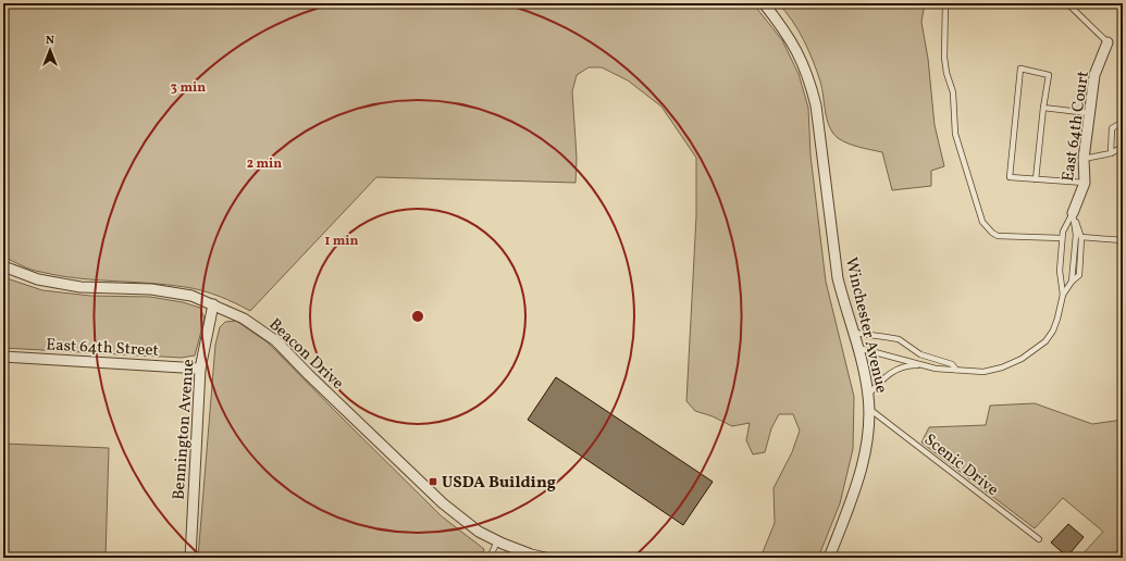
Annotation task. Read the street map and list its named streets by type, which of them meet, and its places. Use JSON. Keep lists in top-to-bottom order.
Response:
{
  "streets": {
    "street": [
      "East 64th Court",
      "Winchester Avenue",
      "East 64th Street",
      "Beacon Drive",
      "Bennington Avenue"
    ],
    "lane": ["Scenic Drive"]
  },
  "crossings": [
    ["East 64th Court", "Winchester Avenue"],
    ["Winchester Avenue", "Scenic Drive"],
    ["East 64th Street", "Bennington Avenue"],
    ["Beacon Drive", "Bennington Avenue"]
  ],
  "places": {
    "transit": ["USDA Building"]
  },
  "north": "top",
  "rings": ["3 min", "2 min", "1 min"]
}
